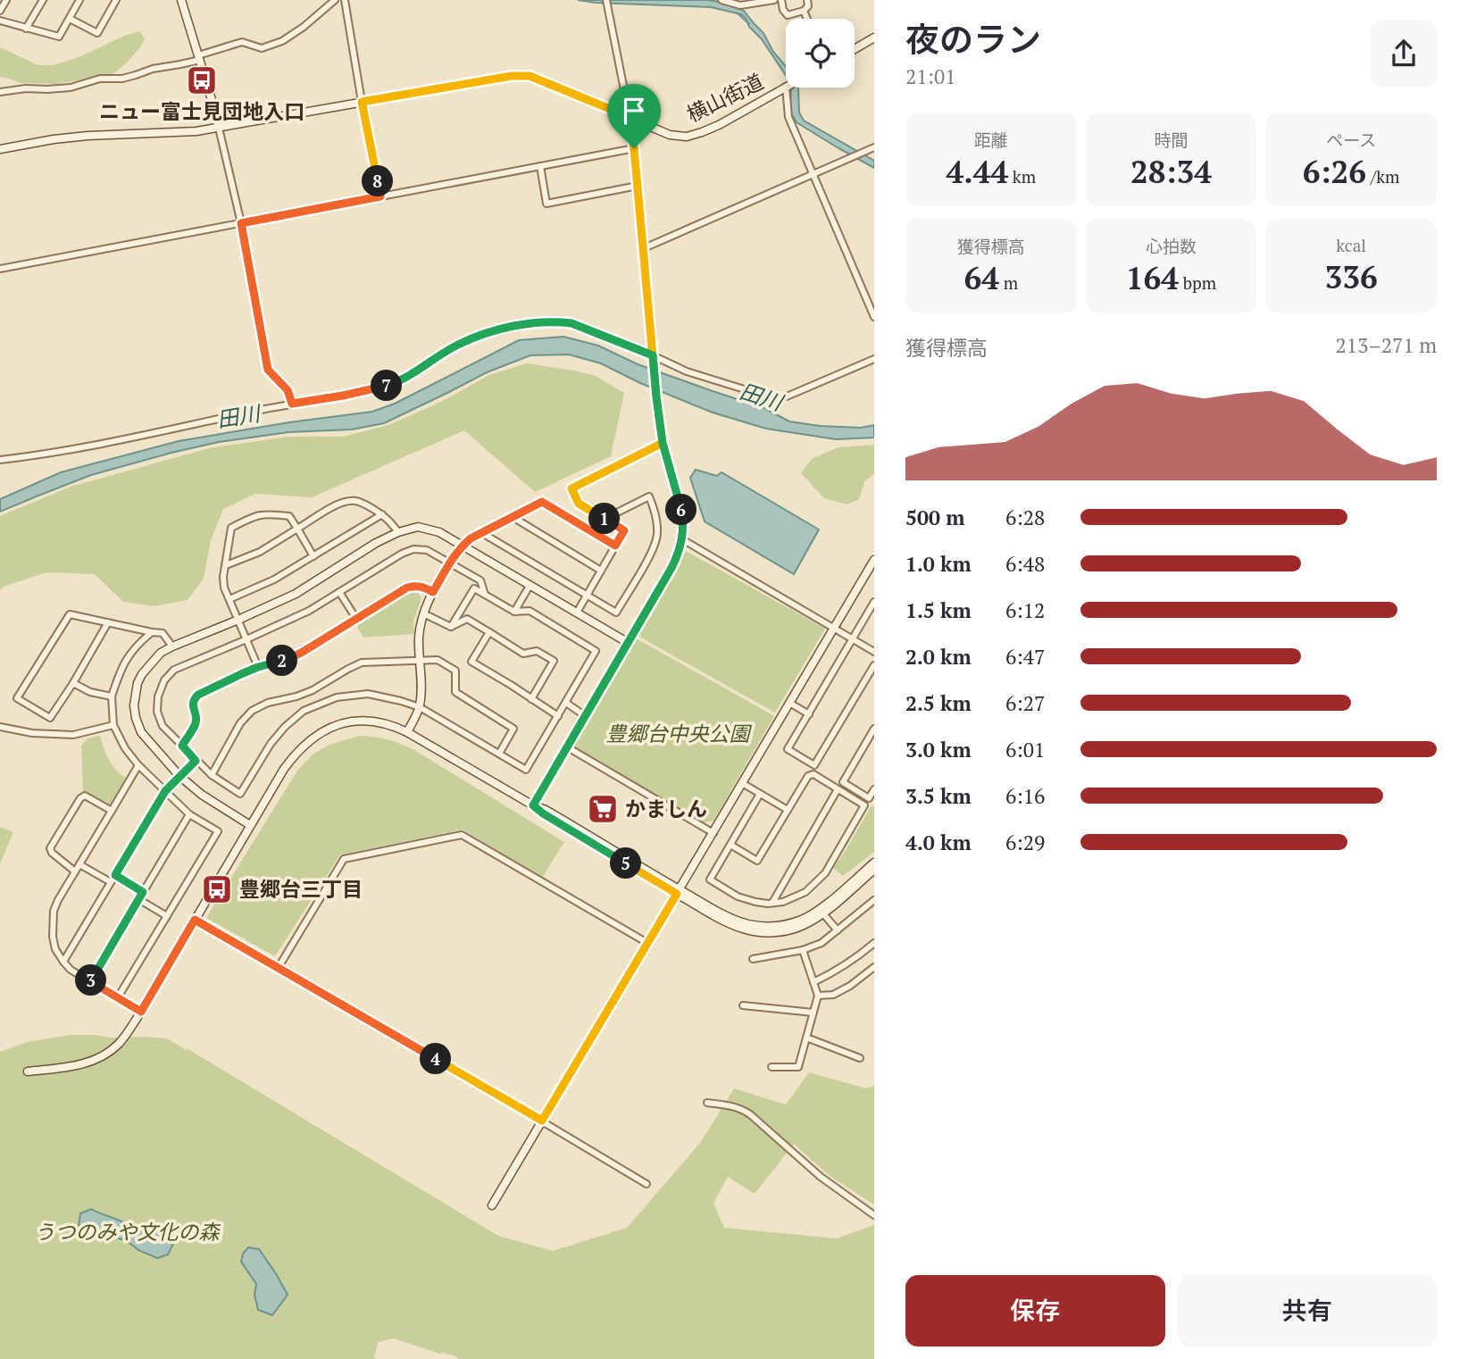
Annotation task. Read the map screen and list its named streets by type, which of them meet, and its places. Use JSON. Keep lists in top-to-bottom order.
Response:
{
  "streets": {
    "street": ["横山街道"]
  },
  "water": ["田川"],
  "parks": ["豊郷台中央公園", "うつのみや文化の森"],
  "places": {
    "bus stop": ["ニュー富士見団地入口", "豊郷台三丁目"],
    "supermarket": ["かましん"]
  },
  "page": {
    "heading": ["夜のラン", "21:01"],
    "stats": [
      ["距離", "4.44 km"],
      ["時間", "28:34"],
      ["ペース", "6:26 /km"],
      ["獲得標高", "64 m"],
      ["心拍数", "164 bpm"],
      ["kcal", "336"]
    ],
    "pins": [
      "8",
      "7",
      "6",
      "1",
      "2",
      "5",
      "3",
      "4"
    ],
    "chart": ["獲得標高", "213–271 m"],
    "list": [
      {
        "name": "500 m",
        "note": "6:28"
      },
      {
        "name": "1.0 km",
        "note": "6:48"
      },
      {
        "name": "1.5 km",
        "note": "6:12"
      },
      {
        "name": "2.0 km",
        "note": "6:47"
      },
      {
        "name": "2.5 km",
        "note": "6:27"
      },
      {
        "name": "3.0 km",
        "note": "6:01"
      },
      {
        "name": "3.5 km",
        "note": "6:16"
      },
      {
        "name": "4.0 km",
        "note": "6:29"
      }
    ],
    "buttons": ["保存", "共有"]
  }
}
